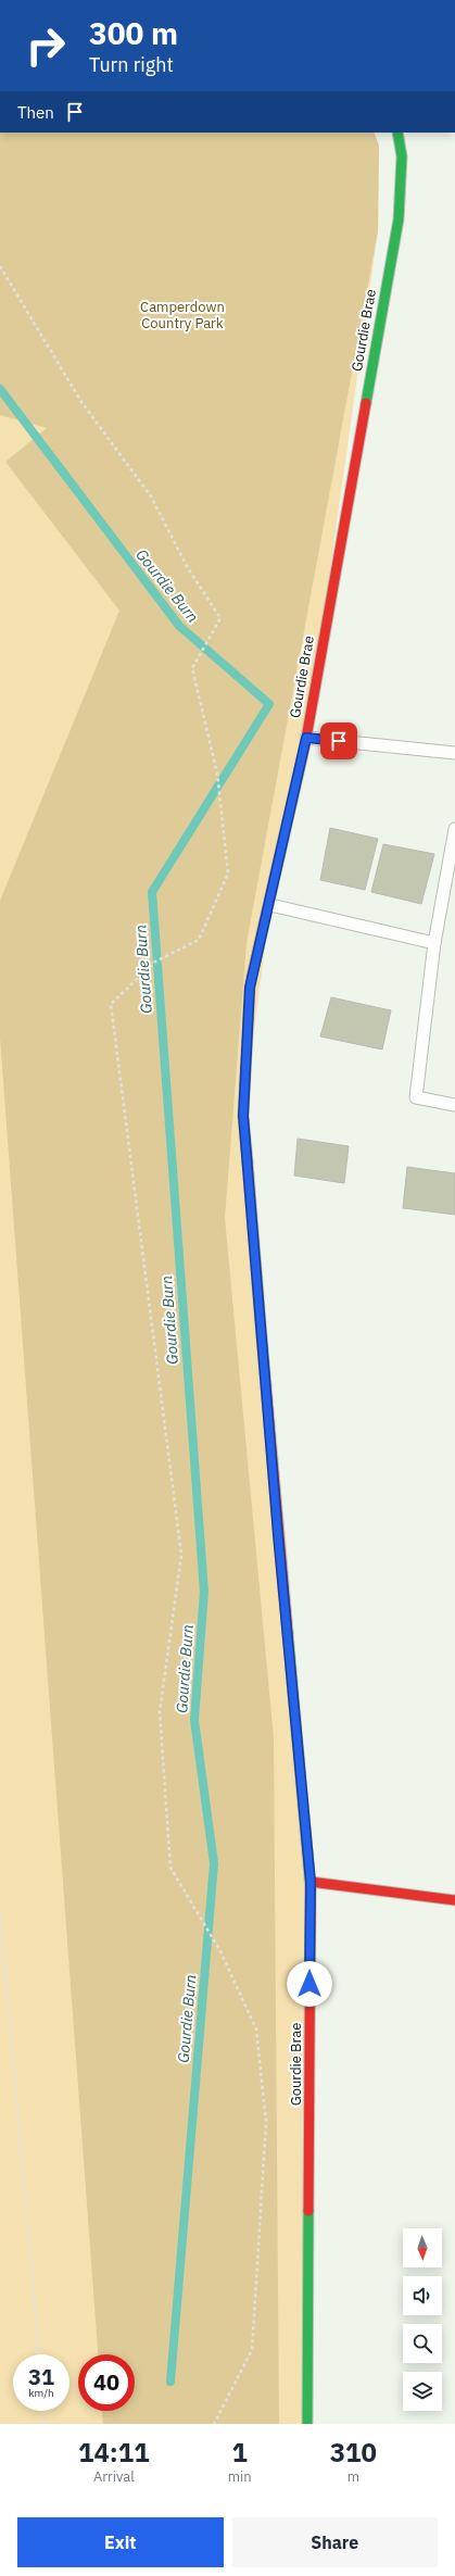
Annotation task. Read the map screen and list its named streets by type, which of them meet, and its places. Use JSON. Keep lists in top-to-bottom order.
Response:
{
  "streets": {
    "street": ["Gourdie Brae"]
  },
  "water": ["Gourdie Burn"],
  "parks": ["Camperdown Country Park"],
  "north": "bottom",
  "page": {
    "turn": ["300 m", "Turn right"],
    "then": "Then",
    "speed": "31 km/h",
    "limit": "40",
    "eta": [
      "14:11",
      "Arrival",
      "1",
      "min",
      "310",
      "m"
    ],
    "buttons": ["Exit", "Share"]
  }
}
